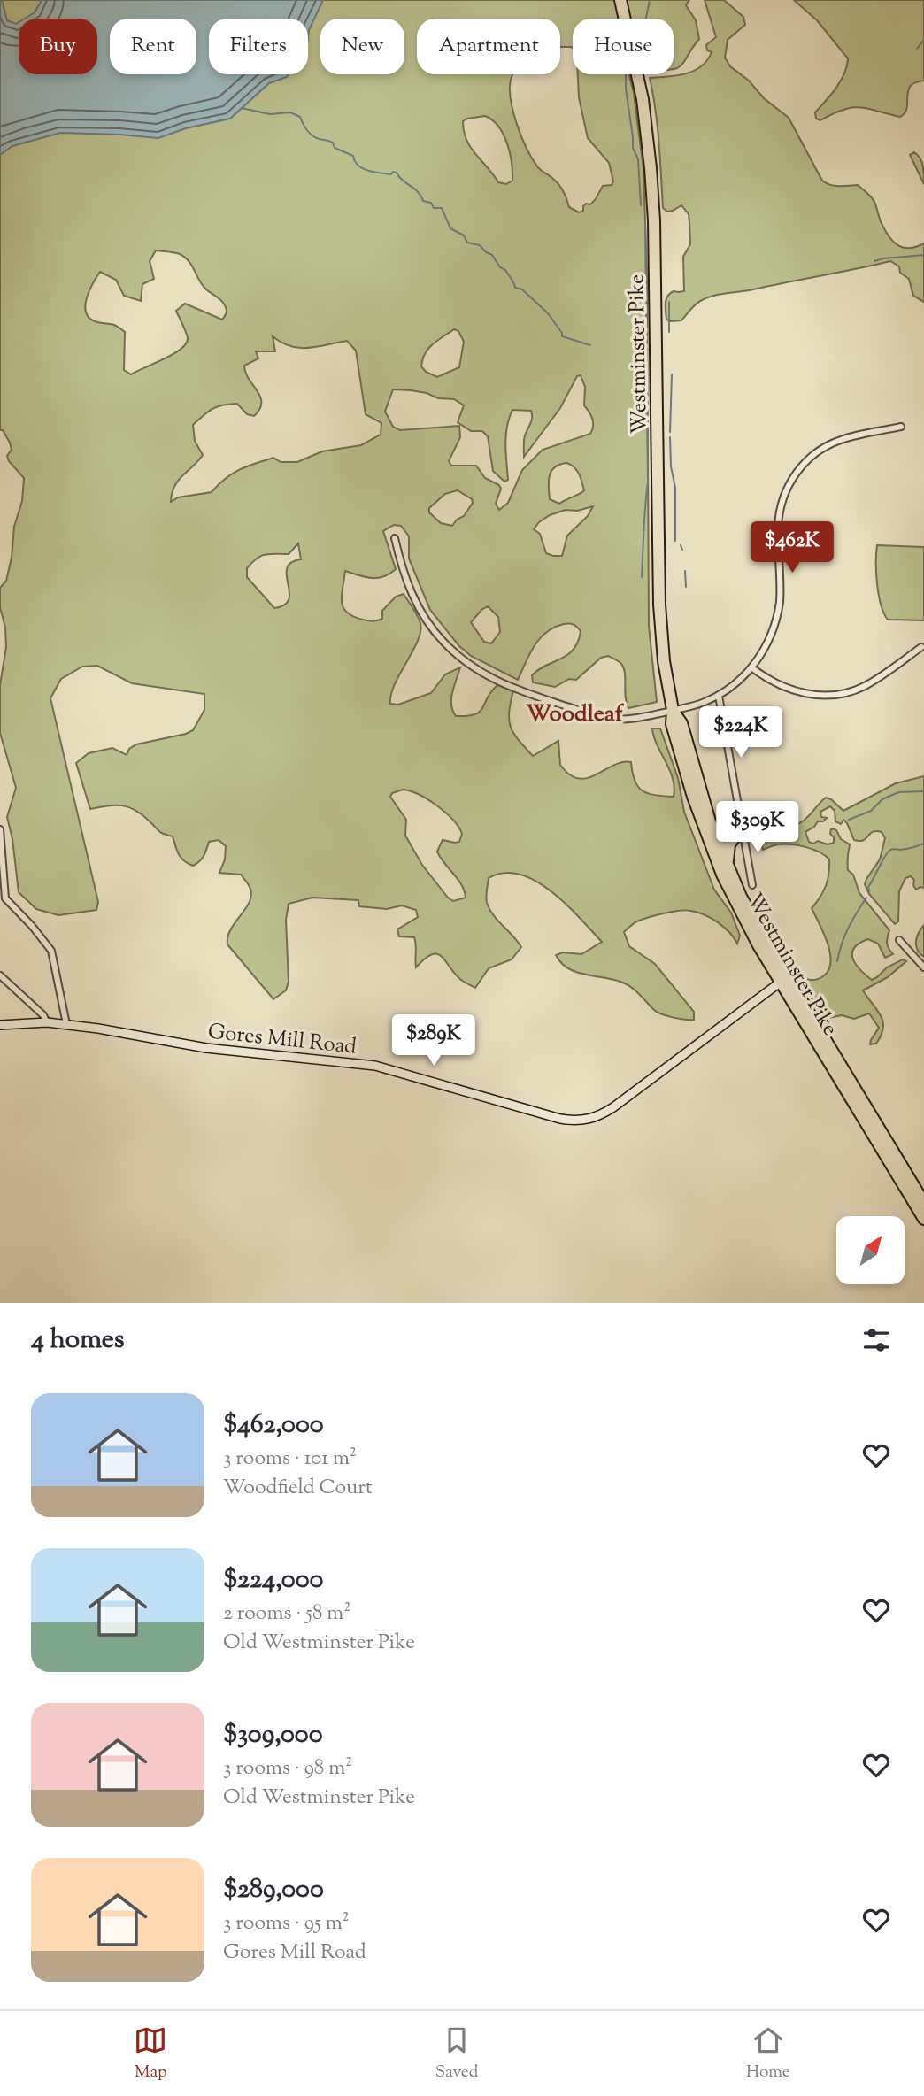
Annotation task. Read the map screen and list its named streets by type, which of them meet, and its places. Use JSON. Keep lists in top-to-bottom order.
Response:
{
  "streets": {
    "highway": ["Westminster Pike"],
    "street": ["Gores Mill Road"]
  },
  "crossings": [
    ["Westminster Pike", "Gores Mill Road"]
  ],
  "districts": ["Woodleaf"],
  "north": "top right",
  "page": {
    "chip": [
      "Buy",
      "Rent",
      "Filters",
      "New",
      "Apartment",
      "House"
    ],
    "price": [
      "$462K",
      "$224K",
      "$309K",
      "$289K"
    ],
    "heading": "4 homes",
    "list": [
      {
        "name": "$462,000",
        "note": "3 rooms · 101 m² · Woodfield Court"
      },
      {
        "name": "$224,000",
        "note": "2 rooms · 58 m² · Old Westminster Pike"
      },
      {
        "name": "$309,000",
        "note": "3 rooms · 98 m² · Old Westminster Pike"
      },
      {
        "name": "$289,000",
        "note": "3 rooms · 95 m² · Gores Mill Road"
      }
    ],
    "tabs": ["Map", "Saved", "Home"]
  }
}
